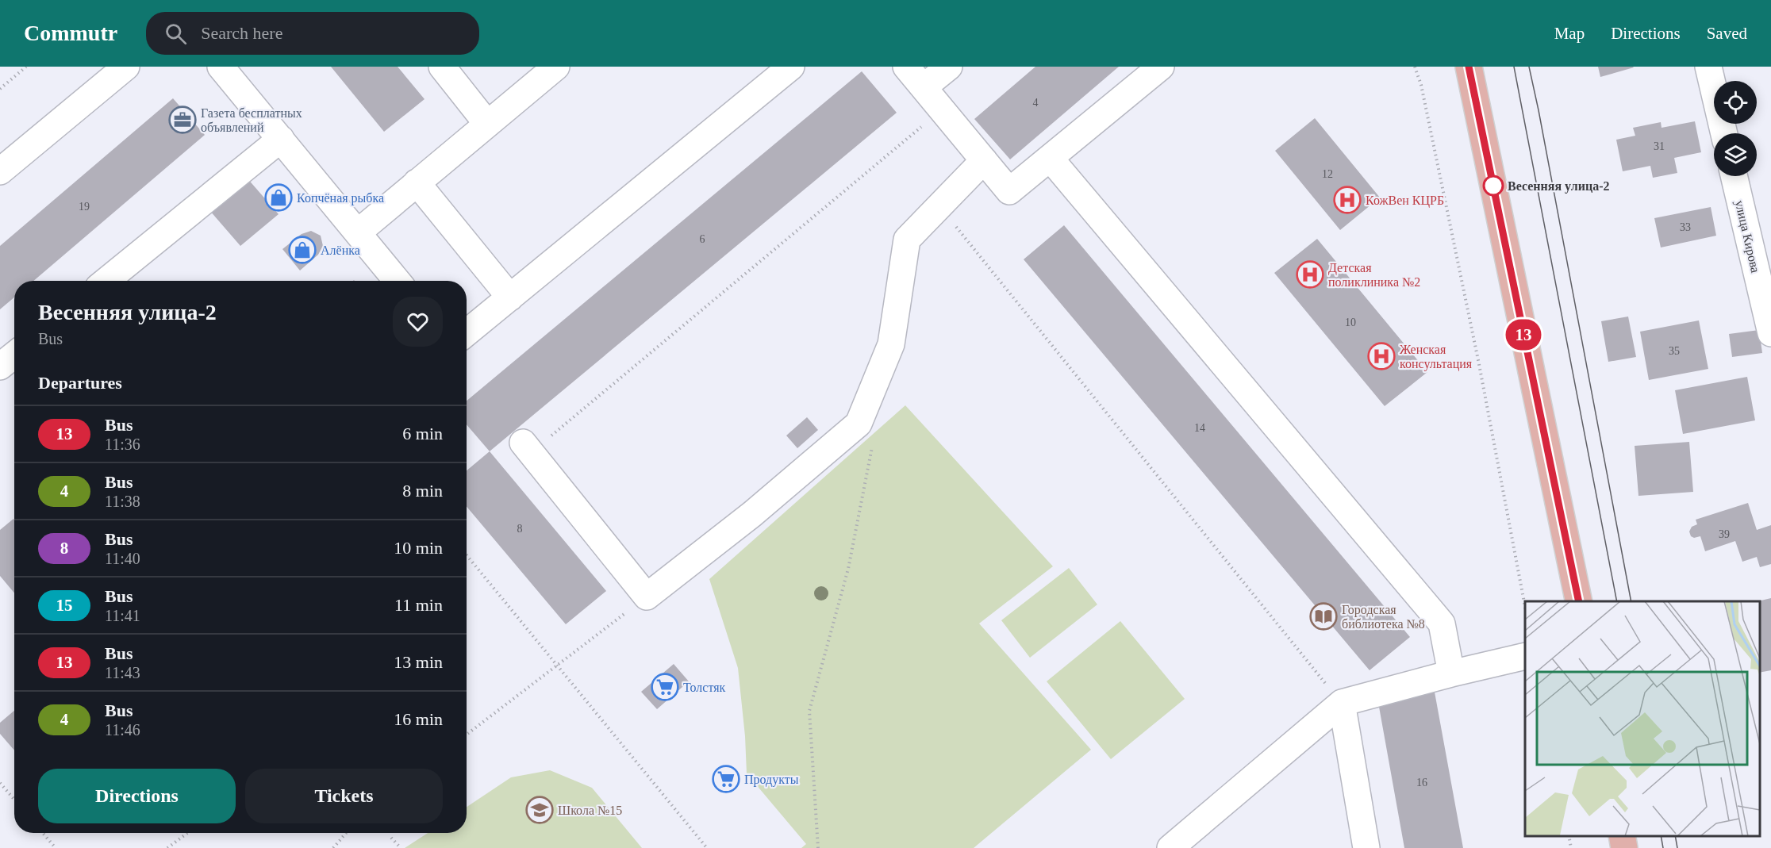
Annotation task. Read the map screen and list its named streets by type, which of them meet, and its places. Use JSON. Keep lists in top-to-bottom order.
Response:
{
  "streets": {
    "street": ["улица Кирова"]
  },
  "places": {
    "office": ["Газета бесплатных объявлений"],
    "other": ["Весенняя улица-2"],
    "shop": ["Копчёная рыбка", "Алёнка"],
    "hospital": ["КожВен КЦРБ", "Детская поликлиника №2", "Женская консультация"],
    "library": ["Городская библиотека №8"],
    "supermarket": ["Толстяк", "Продукты"],
    "school or university": ["Школа №15"]
  },
  "lines": ["bus line 13"],
  "house_numbers": [
    "4",
    "31",
    "12",
    "19",
    "33",
    "6",
    "10",
    "35",
    "14",
    "8",
    "39",
    "16"
  ],
  "page": {
    "header": "Commutr",
    "search": "Search here",
    "nav": ["Map", "Directions", "Saved"],
    "on_map": "13",
    "heading": [
      ["Весенняя улица-2", "Bus"],
      "Departures"
    ],
    "list": [
      {
        "mark": "13",
        "name": "Bus",
        "note": "11:36",
        "value": "6 min"
      },
      {
        "mark": "4",
        "name": "Bus",
        "note": "11:38",
        "value": "8 min"
      },
      {
        "mark": "8",
        "name": "Bus",
        "note": "11:40",
        "value": "10 min"
      },
      {
        "mark": "15",
        "name": "Bus",
        "note": "11:41",
        "value": "11 min"
      },
      {
        "mark": "13",
        "name": "Bus",
        "note": "11:43",
        "value": "13 min"
      },
      {
        "mark": "4",
        "name": "Bus",
        "note": "11:46",
        "value": "16 min"
      }
    ],
    "buttons": ["Directions", "Tickets"]
  }
}
